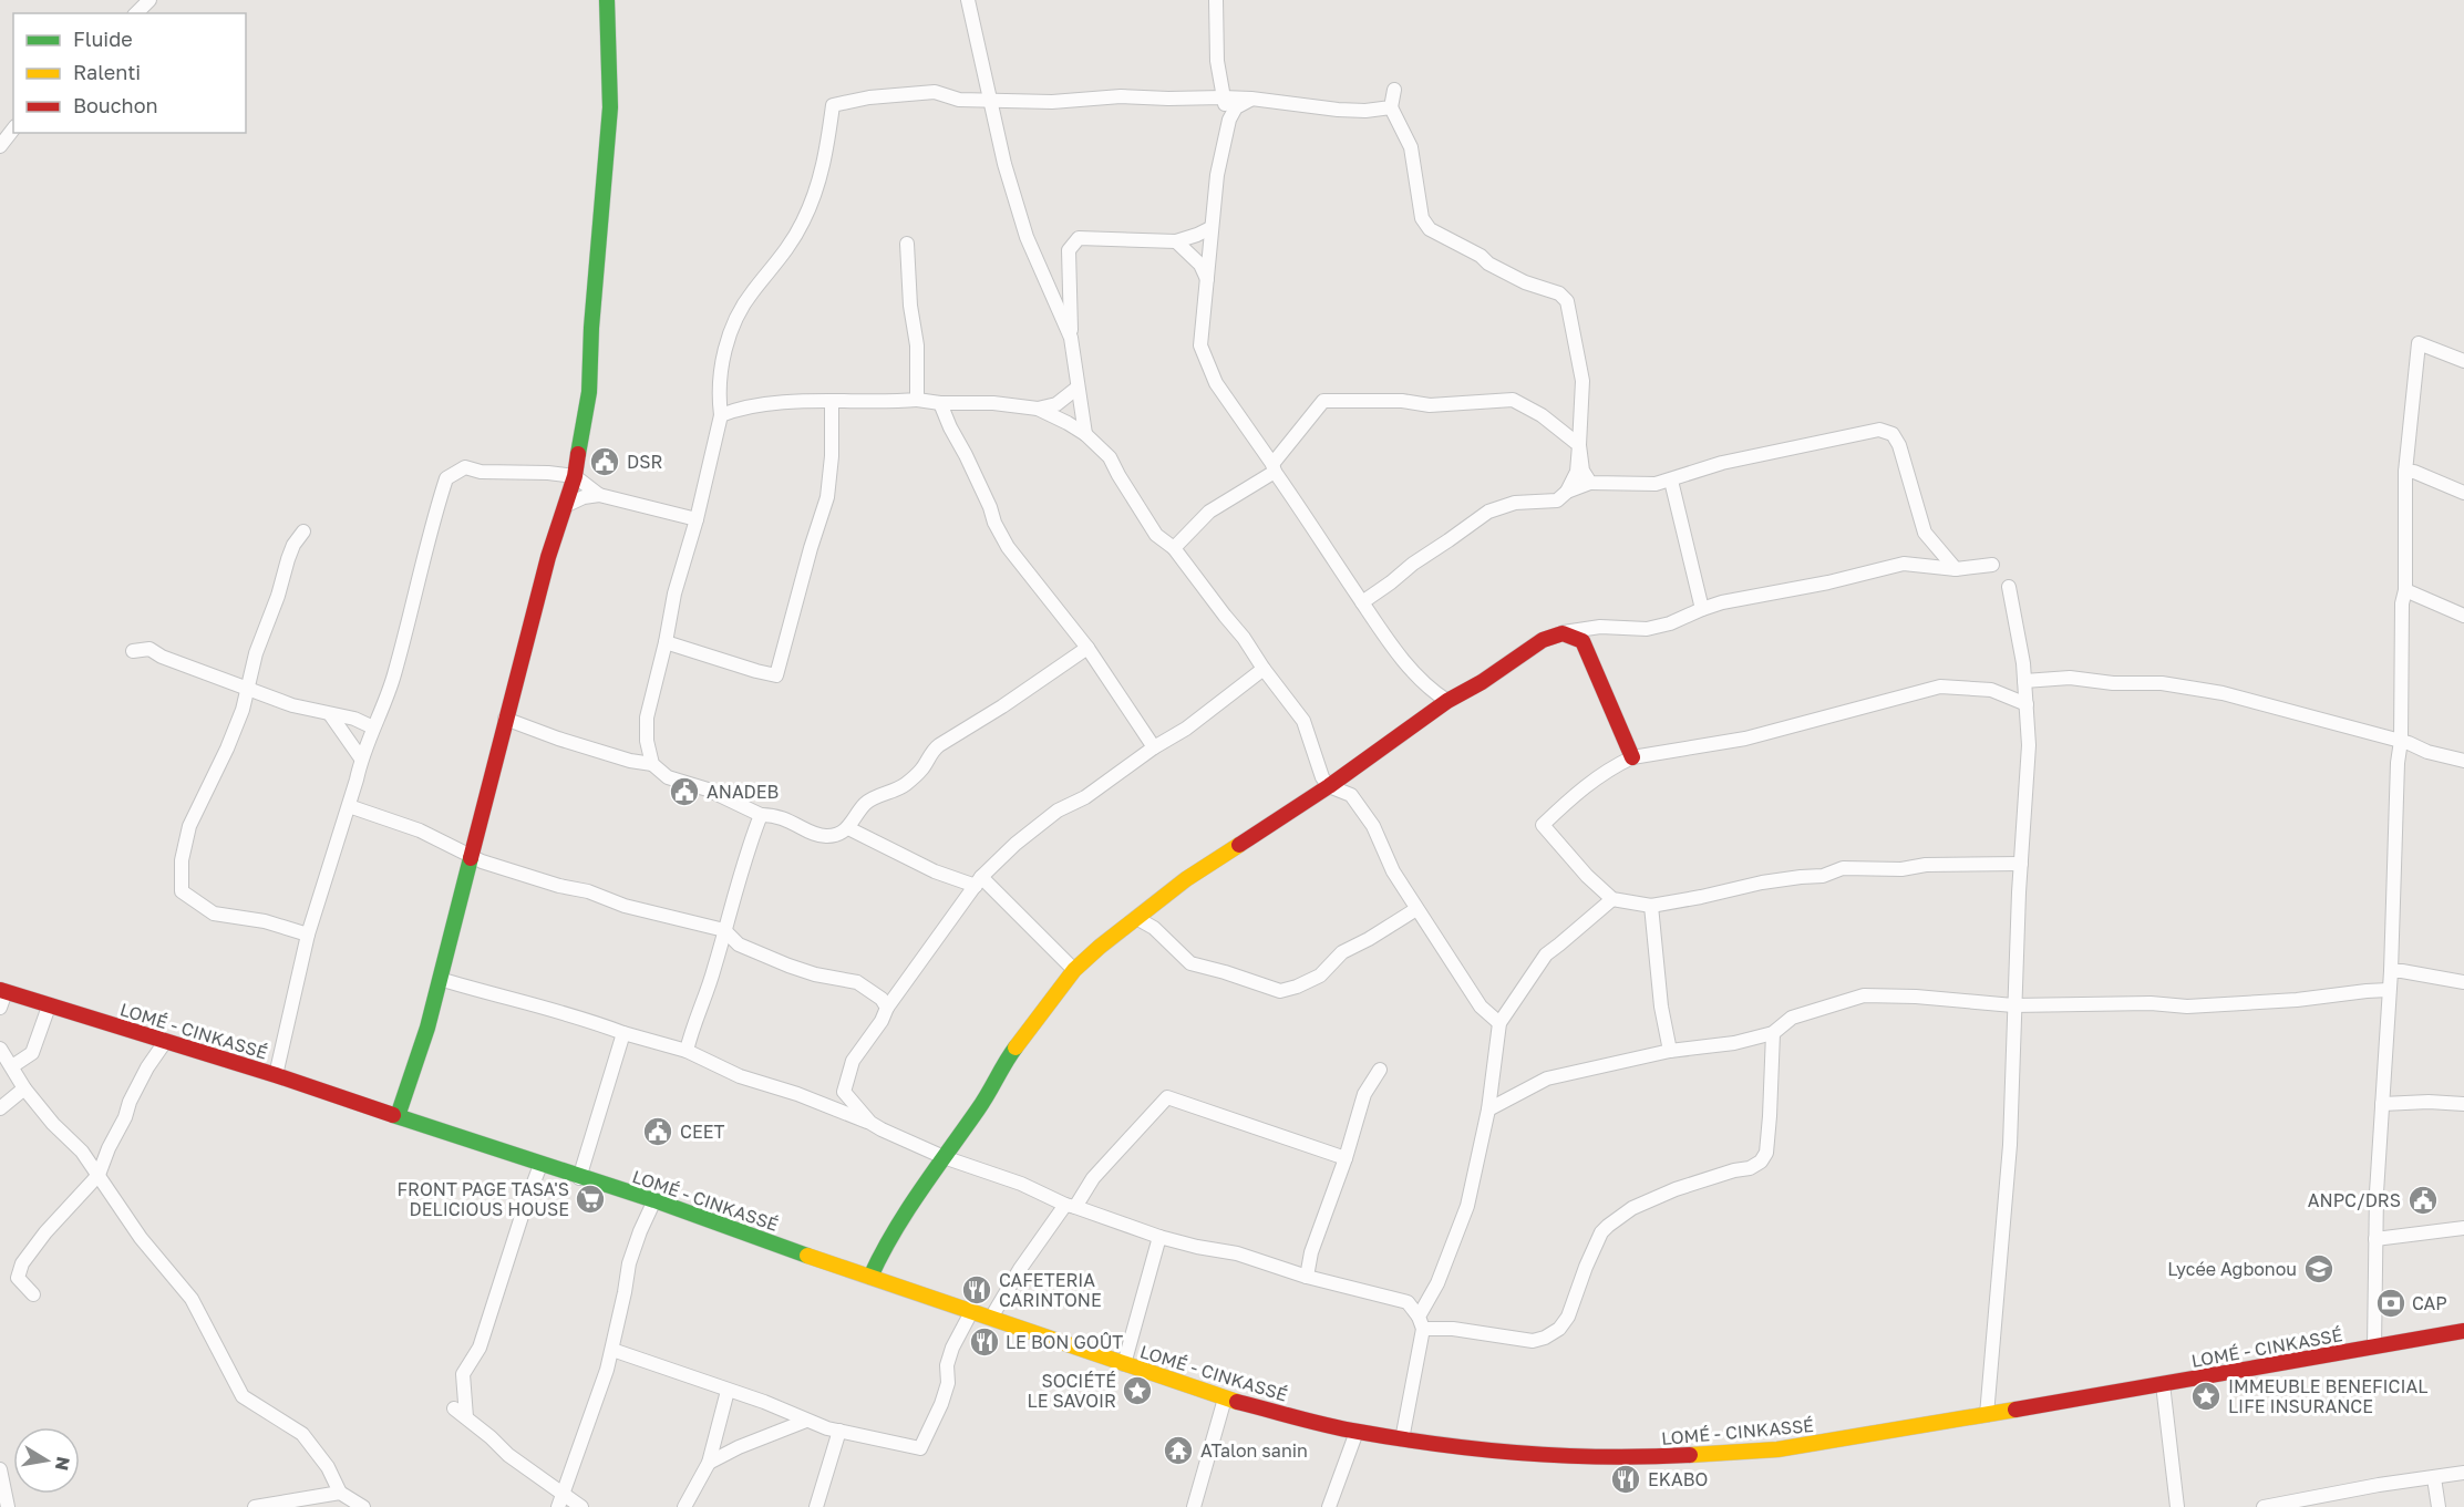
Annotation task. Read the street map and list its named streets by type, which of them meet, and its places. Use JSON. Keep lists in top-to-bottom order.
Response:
{
  "streets": {
    "main road": ["LOMÉ - CINKASSÉ"]
  },
  "places": {
    "public building": [
      "DSR",
      "ANADEB",
      "CEET",
      "ANPC/DRS"
    ],
    "supermarket": ["FRONT PAGE TASA'S DELICIOUS HOUSE"],
    "school or university": ["Lycée Agbonou"],
    "restaurant": ["CAFETERIA CARINTONE", "LE BON GOÛT", "EKABO"],
    "bank": ["CAP"],
    "place": ["SOCIÉTÉ LE SAVOIR", "IMMEUBLE BENEFICIAL LIFE INSURANCE"],
    "temple": ["ATalon sanin"]
  },
  "legend": ["Fluide", "Ralenti", "Bouchon"],
  "north": "right"
}
